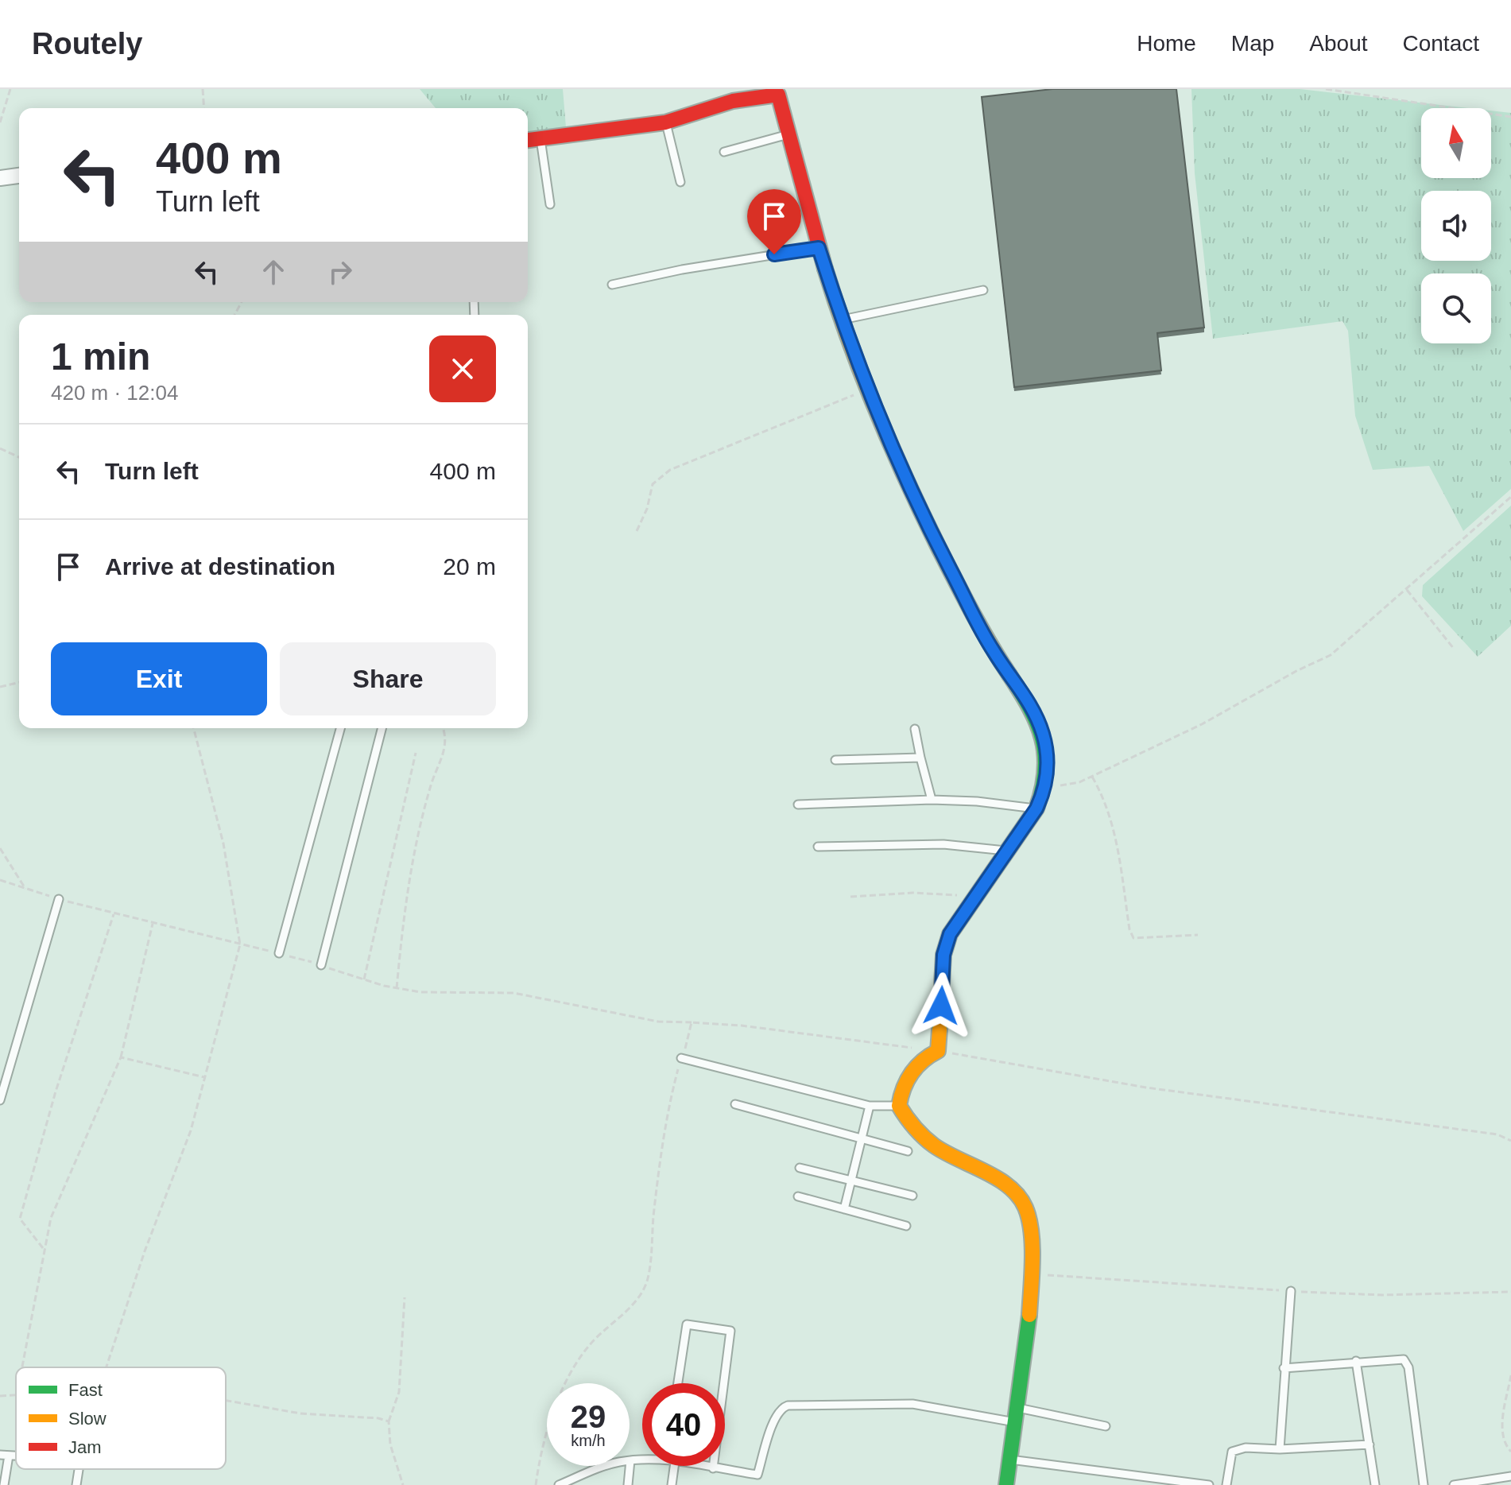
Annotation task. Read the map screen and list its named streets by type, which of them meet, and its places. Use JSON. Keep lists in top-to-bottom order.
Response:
{
  "legend": ["Fast", "Slow", "Jam"],
  "north": "top",
  "page": {
    "header": "Routely",
    "nav": [
      "Home",
      "Map",
      "About",
      "Contact"
    ],
    "turn": ["400 m", "Turn left"],
    "heading": ["1 min", "420 m · 12:04"],
    "list": [
      {
        "name": "Turn left",
        "value": "400 m"
      },
      {
        "name": "Arrive at destination",
        "value": "20 m"
      }
    ],
    "buttons": ["Exit", "Share"],
    "speed": "29 km/h",
    "limit": "40"
  }
}
